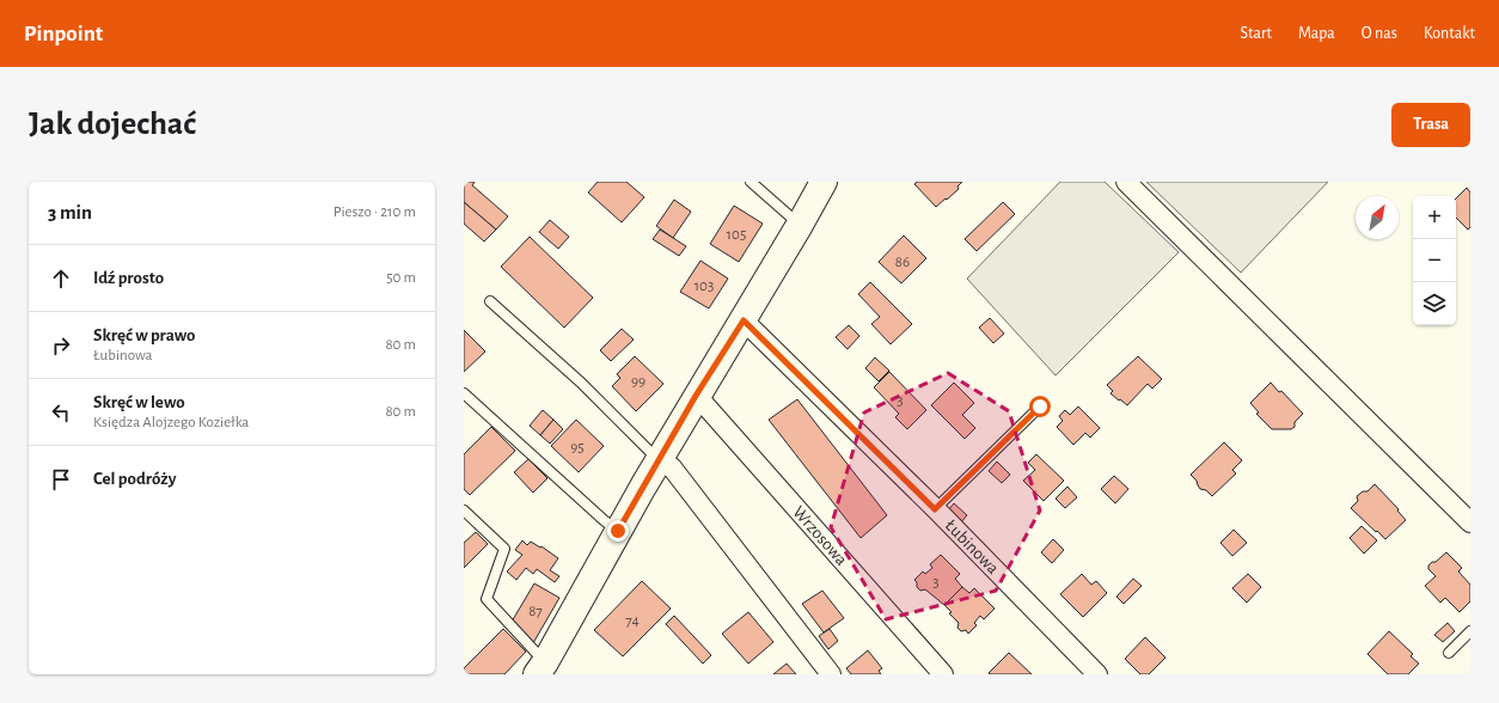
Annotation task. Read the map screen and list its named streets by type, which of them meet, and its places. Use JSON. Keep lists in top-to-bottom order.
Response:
{
  "streets": {
    "street": ["Wrzosowa", "Łubinowa"]
  },
  "house_numbers": [
    "105",
    "86",
    "103",
    "99",
    "3",
    "95",
    "3",
    "87",
    "74"
  ],
  "north": "top right",
  "page": {
    "header": "Pinpoint",
    "nav": [
      "Start",
      "Mapa",
      "O nas",
      "Kontakt"
    ],
    "buttons": "Trasa",
    "title": "Jak dojechać",
    "heading": ["3 min", "Pieszo · 210 m"],
    "map_buttons": ["+", "−"],
    "list": [
      ["Idź prosto", "50 m"],
      ["Skręć w prawo", "Łubinowa", "80 m"],
      ["Skręć w lewo", "Księdza Alojzego Koziełka", "80 m"],
      "Cel podróży"
    ]
  }
}
